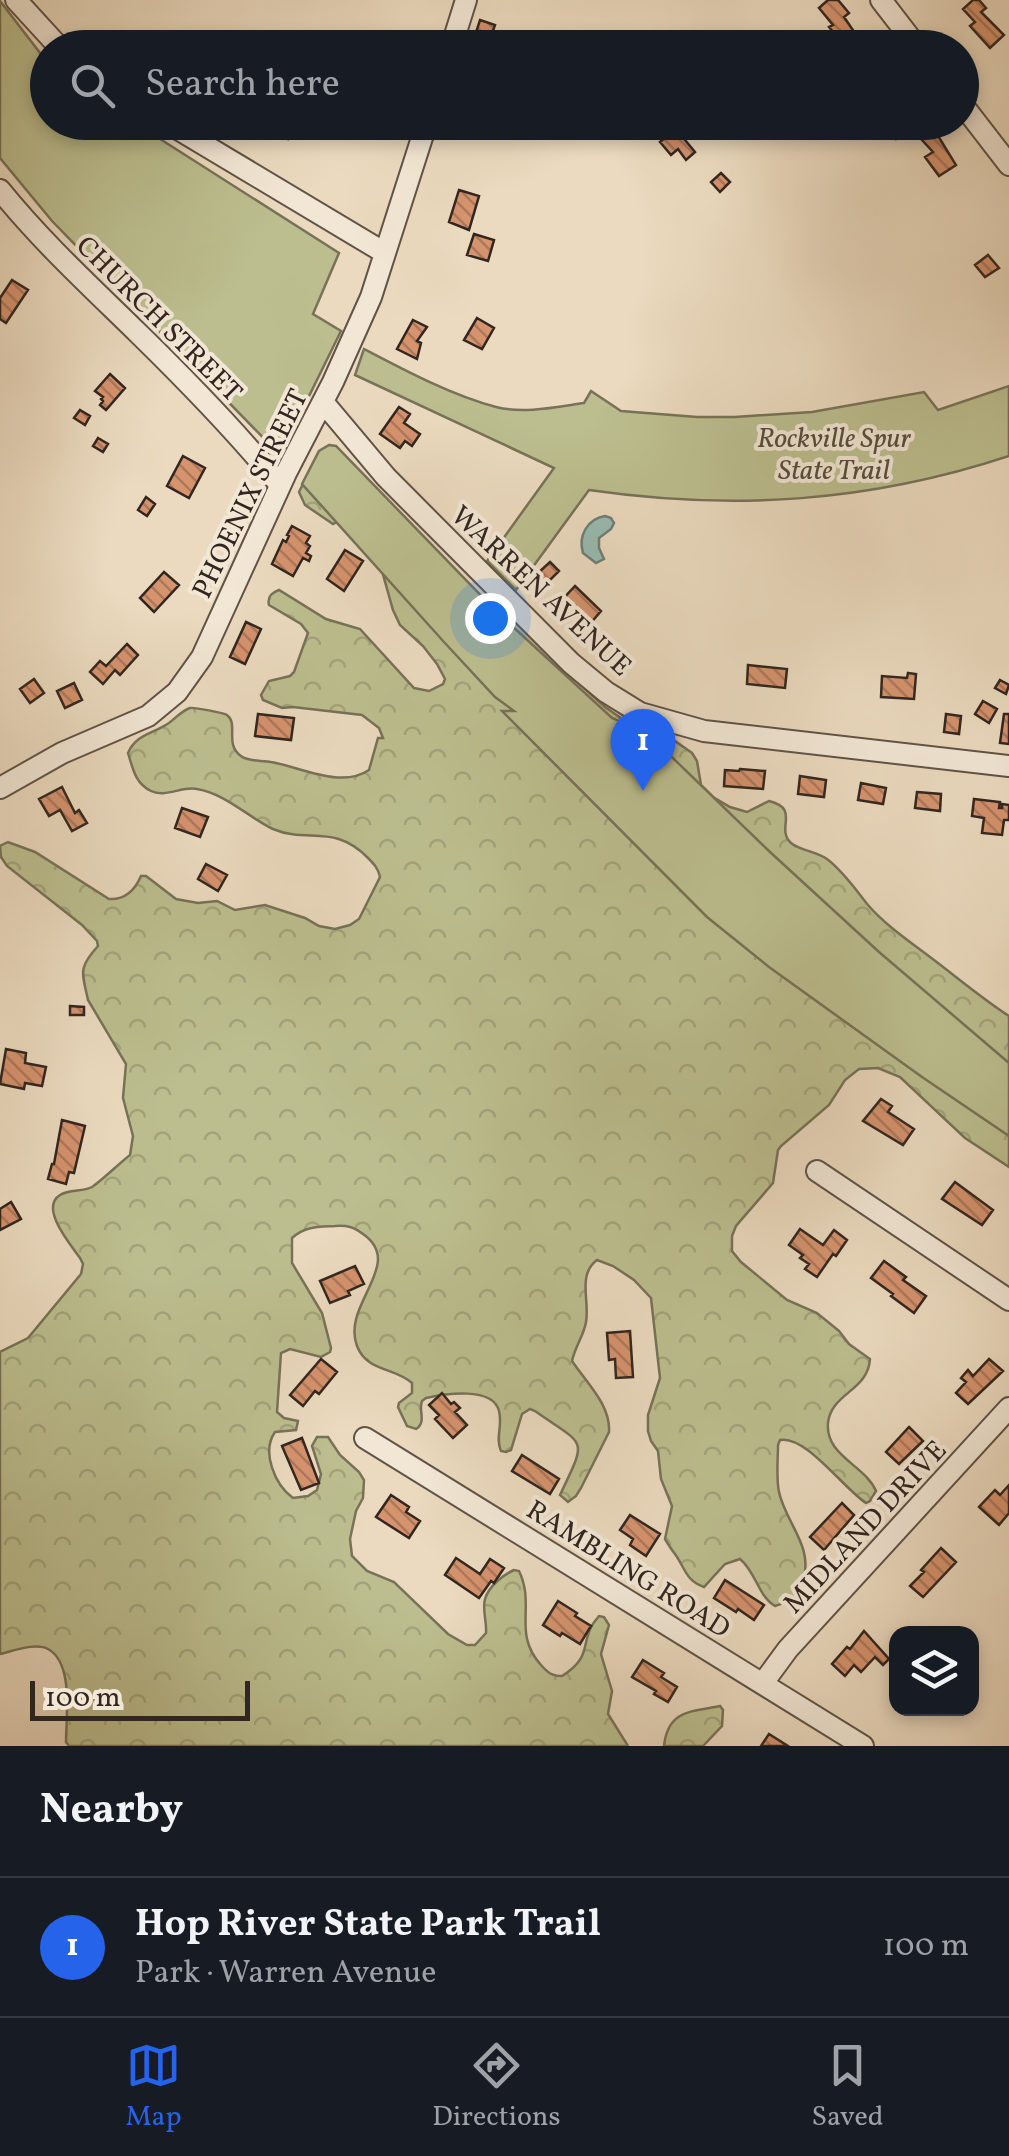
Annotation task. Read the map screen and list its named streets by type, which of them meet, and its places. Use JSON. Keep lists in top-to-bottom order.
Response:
{
  "streets": {
    "street": [
      "CHURCH STREET",
      "PHOENIX STREET",
      "WARREN AVENUE",
      "MIDLAND DRIVE",
      "RAMBLING ROAD"
    ]
  },
  "crossings": [
    ["CHURCH STREET", "PHOENIX STREET"],
    ["PHOENIX STREET", "WARREN AVENUE"],
    ["MIDLAND DRIVE", "RAMBLING ROAD"]
  ],
  "parks": ["Rockville Spur State Trail"],
  "scale_bar": "100 m",
  "page": {
    "search": "Search here",
    "pins": "1",
    "scale": "100 m",
    "heading": "Nearby",
    "list": [
      {
        "mark": "1",
        "name": "Hop River State Park Trail",
        "note": "Park · Warren Avenue",
        "value": "100 m"
      }
    ],
    "nav": ["Map", "Directions", "Saved"]
  }
}
